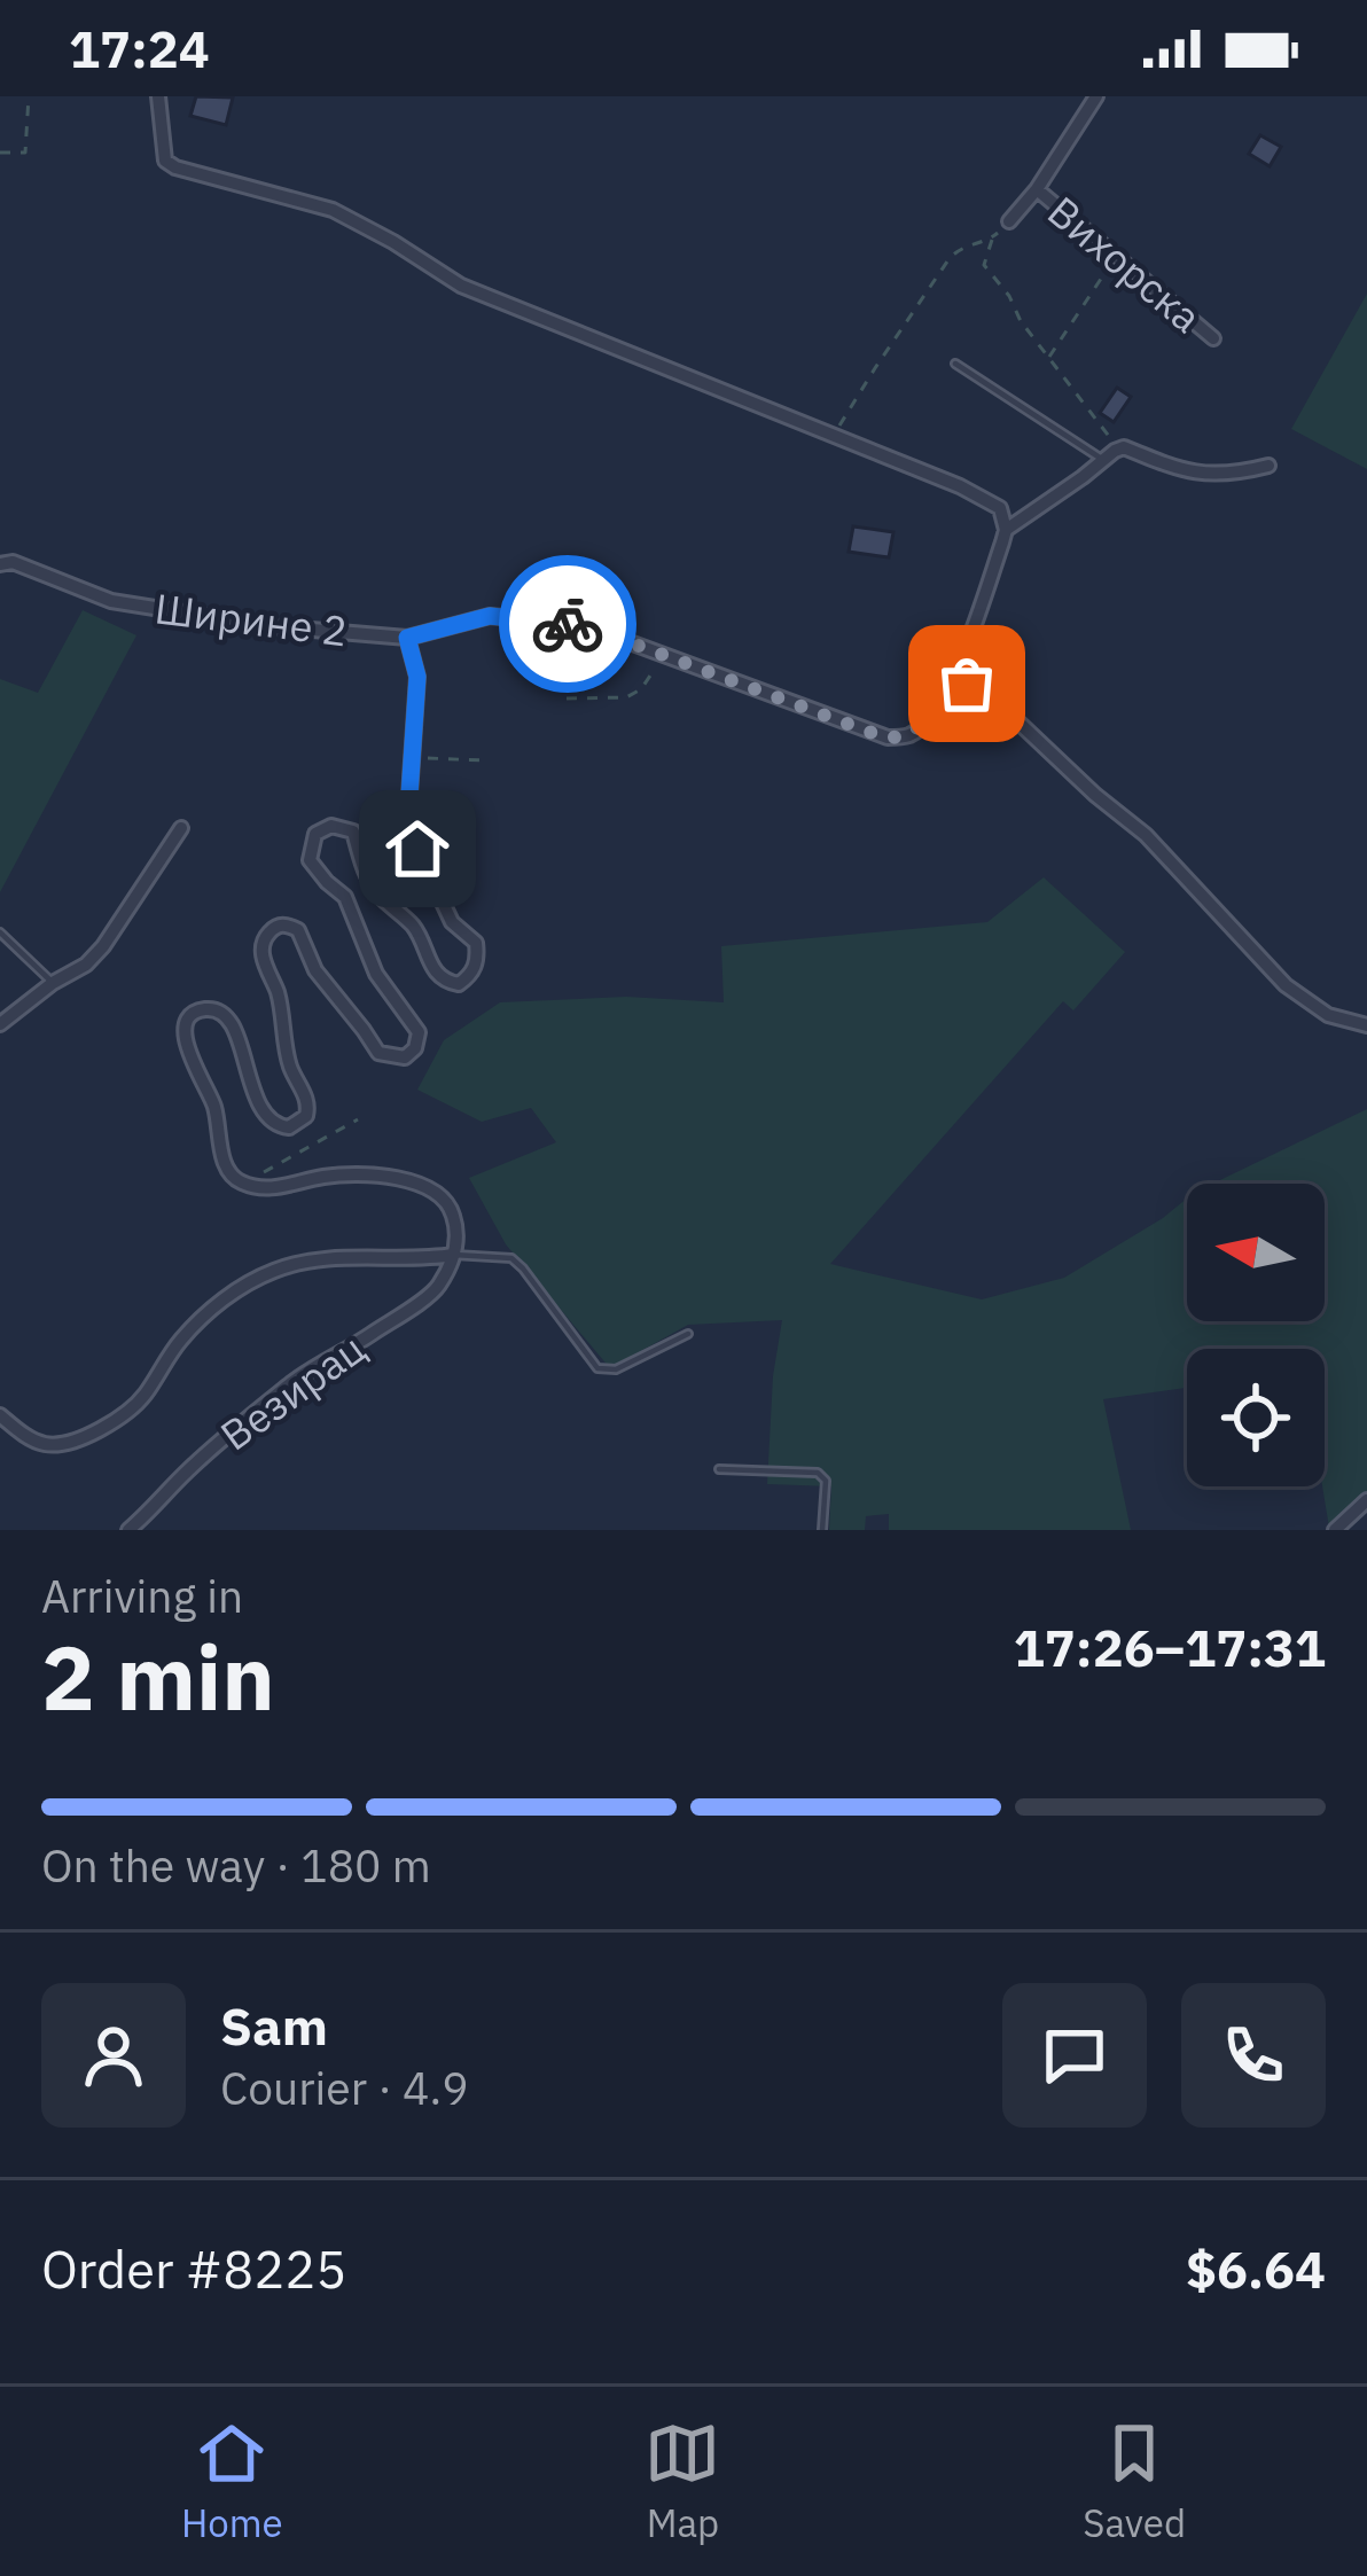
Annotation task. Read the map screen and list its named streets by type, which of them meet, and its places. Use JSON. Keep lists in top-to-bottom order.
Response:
{
  "streets": {
    "street": ["Вихорска", "Ширине 2", "Везирац"]
  },
  "north": "left",
  "page": {
    "status": "17:24",
    "heading": ["2 min", "Arriving in", "17:26–17:31"],
    "panel": [
      "Sam",
      "Courier · 4.9",
      "Order #8225",
      "$6.64"
    ],
    "bar": "On the way · 180 m",
    "tabs": ["Home", "Map", "Saved"]
  }
}
